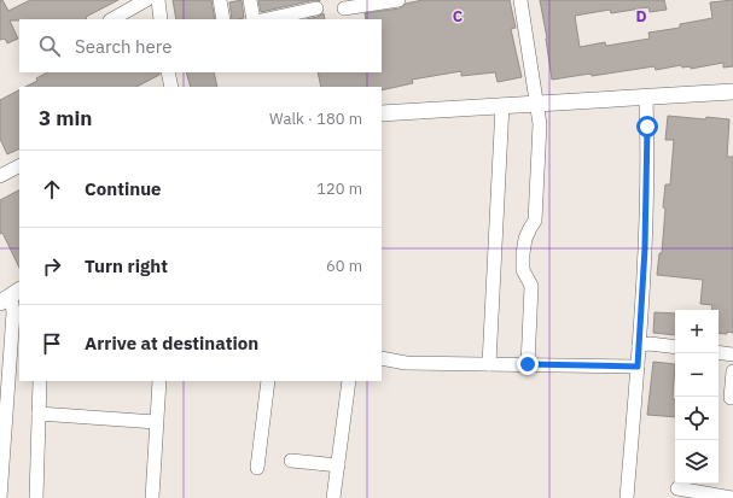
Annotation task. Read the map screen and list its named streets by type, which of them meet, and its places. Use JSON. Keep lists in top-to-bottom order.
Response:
{
  "page": {
    "search": "Search here",
    "heading": ["3 min", "Walk · 180 m"],
    "list": [
      ["Continue", "120 m"],
      ["Turn right", "60 m"],
      "Arrive at destination"
    ],
    "map_buttons": ["+", "−"]
  },
  "grid": {
    "columns": ["C", "D"]
  }
}
